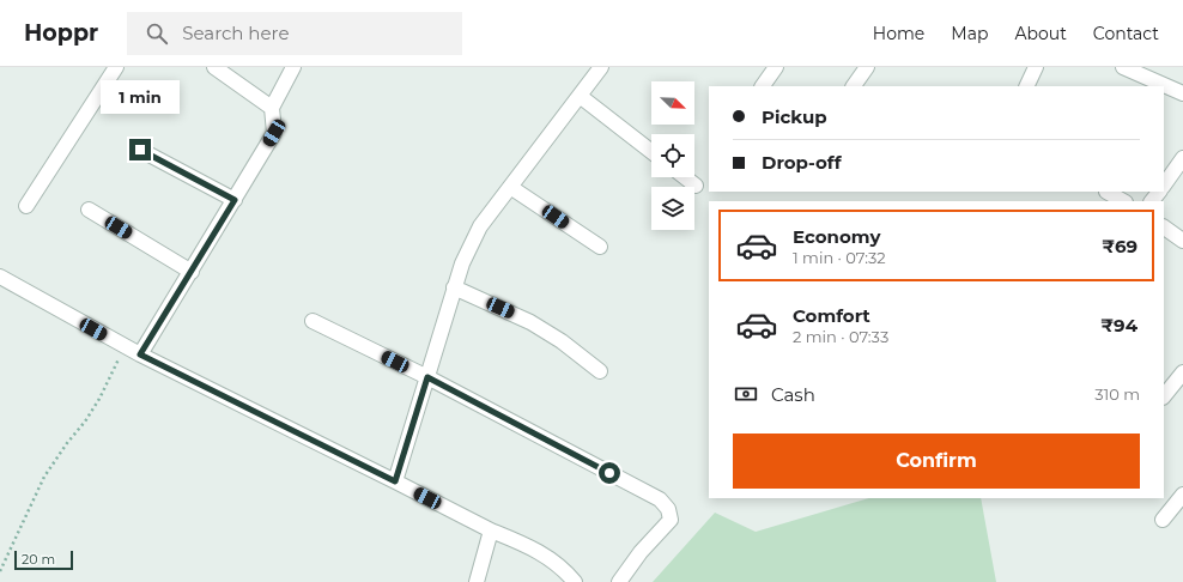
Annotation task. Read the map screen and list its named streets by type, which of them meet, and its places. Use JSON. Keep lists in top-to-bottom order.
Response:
{
  "scale_bar": "20 m",
  "north": "bottom right",
  "page": {
    "header": "Hoppr",
    "search": "Search here",
    "nav": [
      "Home",
      "Map",
      "About",
      "Contact"
    ],
    "bubble": "1 min",
    "banner": ["Pickup", "Drop-off"],
    "list": [
      {
        "name": "Economy",
        "note": "1 min · 07:32",
        "value": "₹69"
      },
      {
        "name": "Comfort",
        "note": "2 min · 07:33",
        "value": "₹94"
      }
    ],
    "pay": ["Cash", "310 m"],
    "buttons": "Confirm",
    "scale": "20 m"
  }
}
